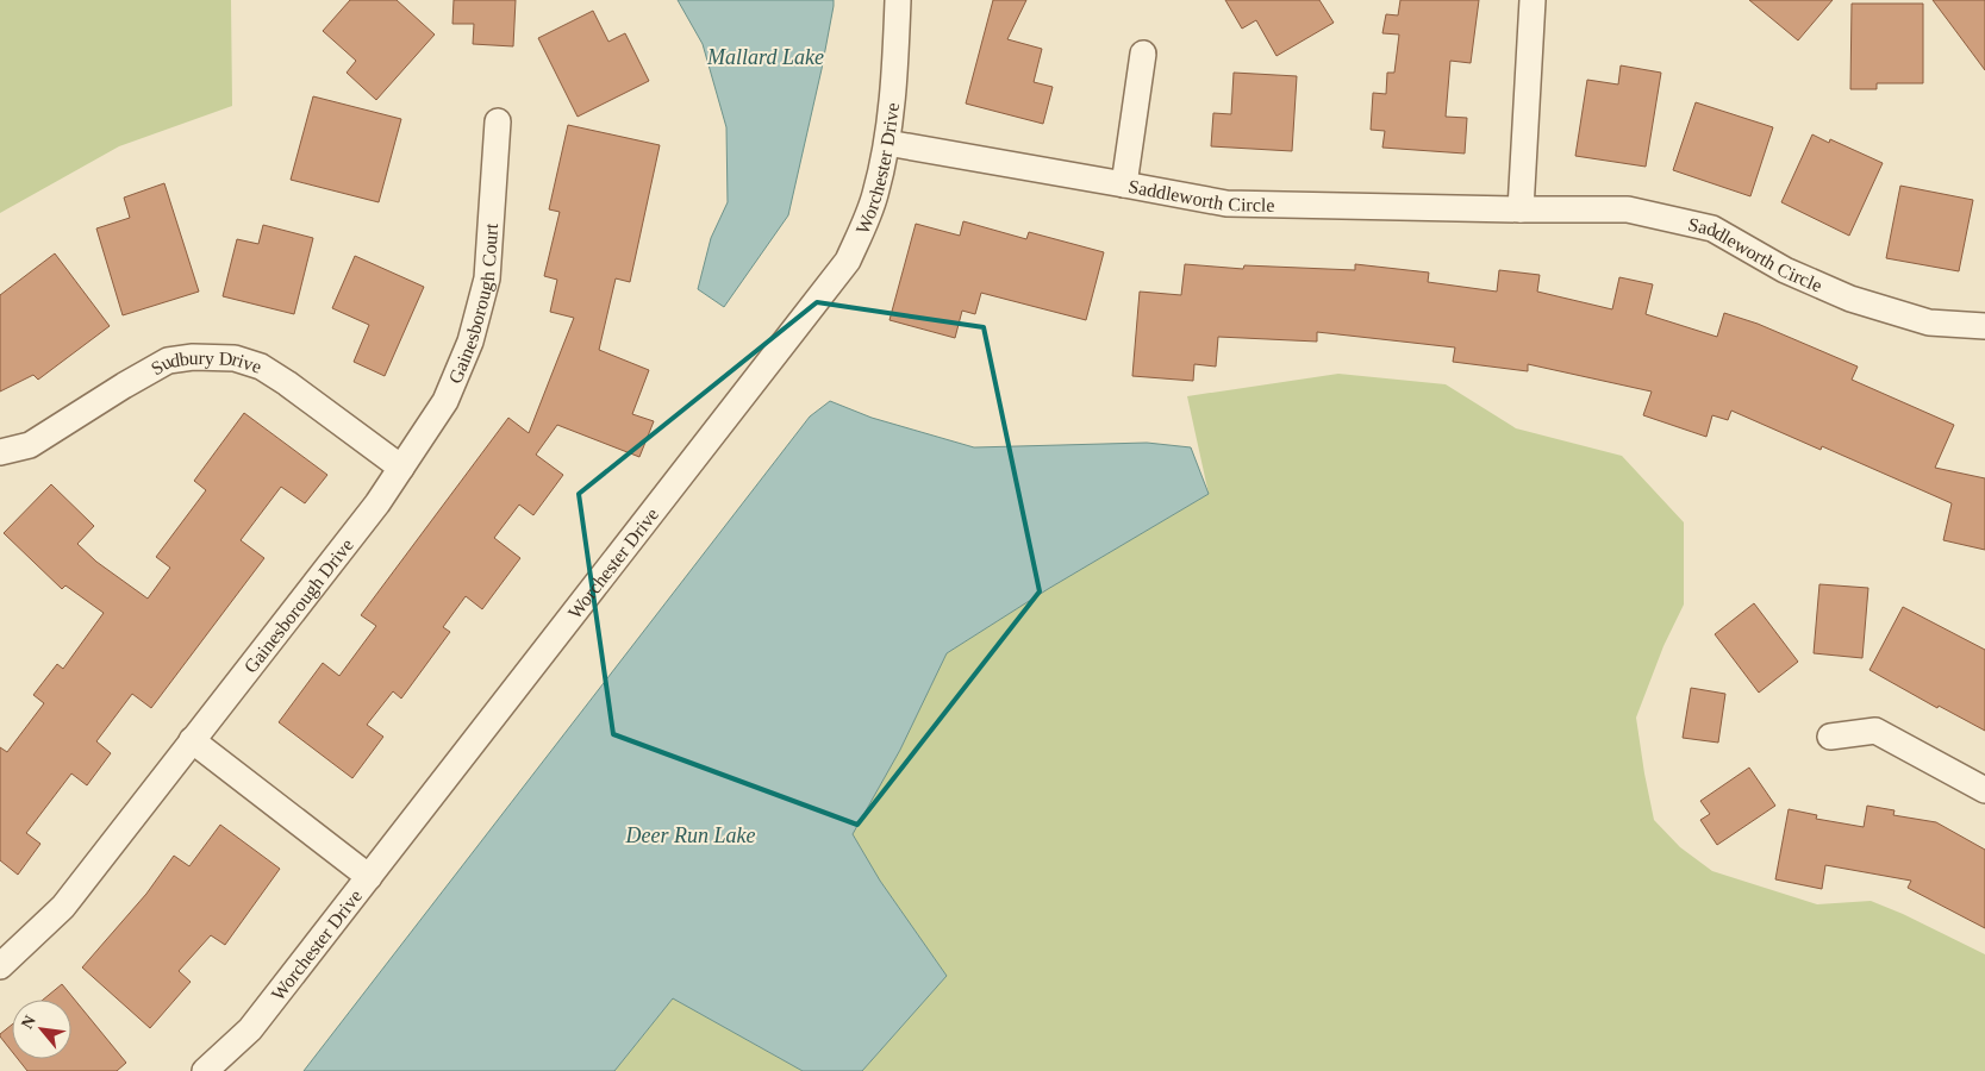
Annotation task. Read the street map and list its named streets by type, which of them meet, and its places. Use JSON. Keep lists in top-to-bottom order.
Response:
{
  "streets": {
    "street": [
      "Worchester Drive",
      "Saddleworth Circle",
      "Gainesborough Court",
      "Sudbury Drive",
      "Gainesborough Drive"
    ]
  },
  "crossings": [
    ["Worchester Drive", "Saddleworth Circle"],
    ["Gainesborough Court", "Sudbury Drive"],
    ["Gainesborough Court", "Gainesborough Drive"],
    ["Sudbury Drive", "Gainesborough Drive"]
  ],
  "water": ["Mallard Lake", "Deer Run Lake"],
  "north": "top left"
}
